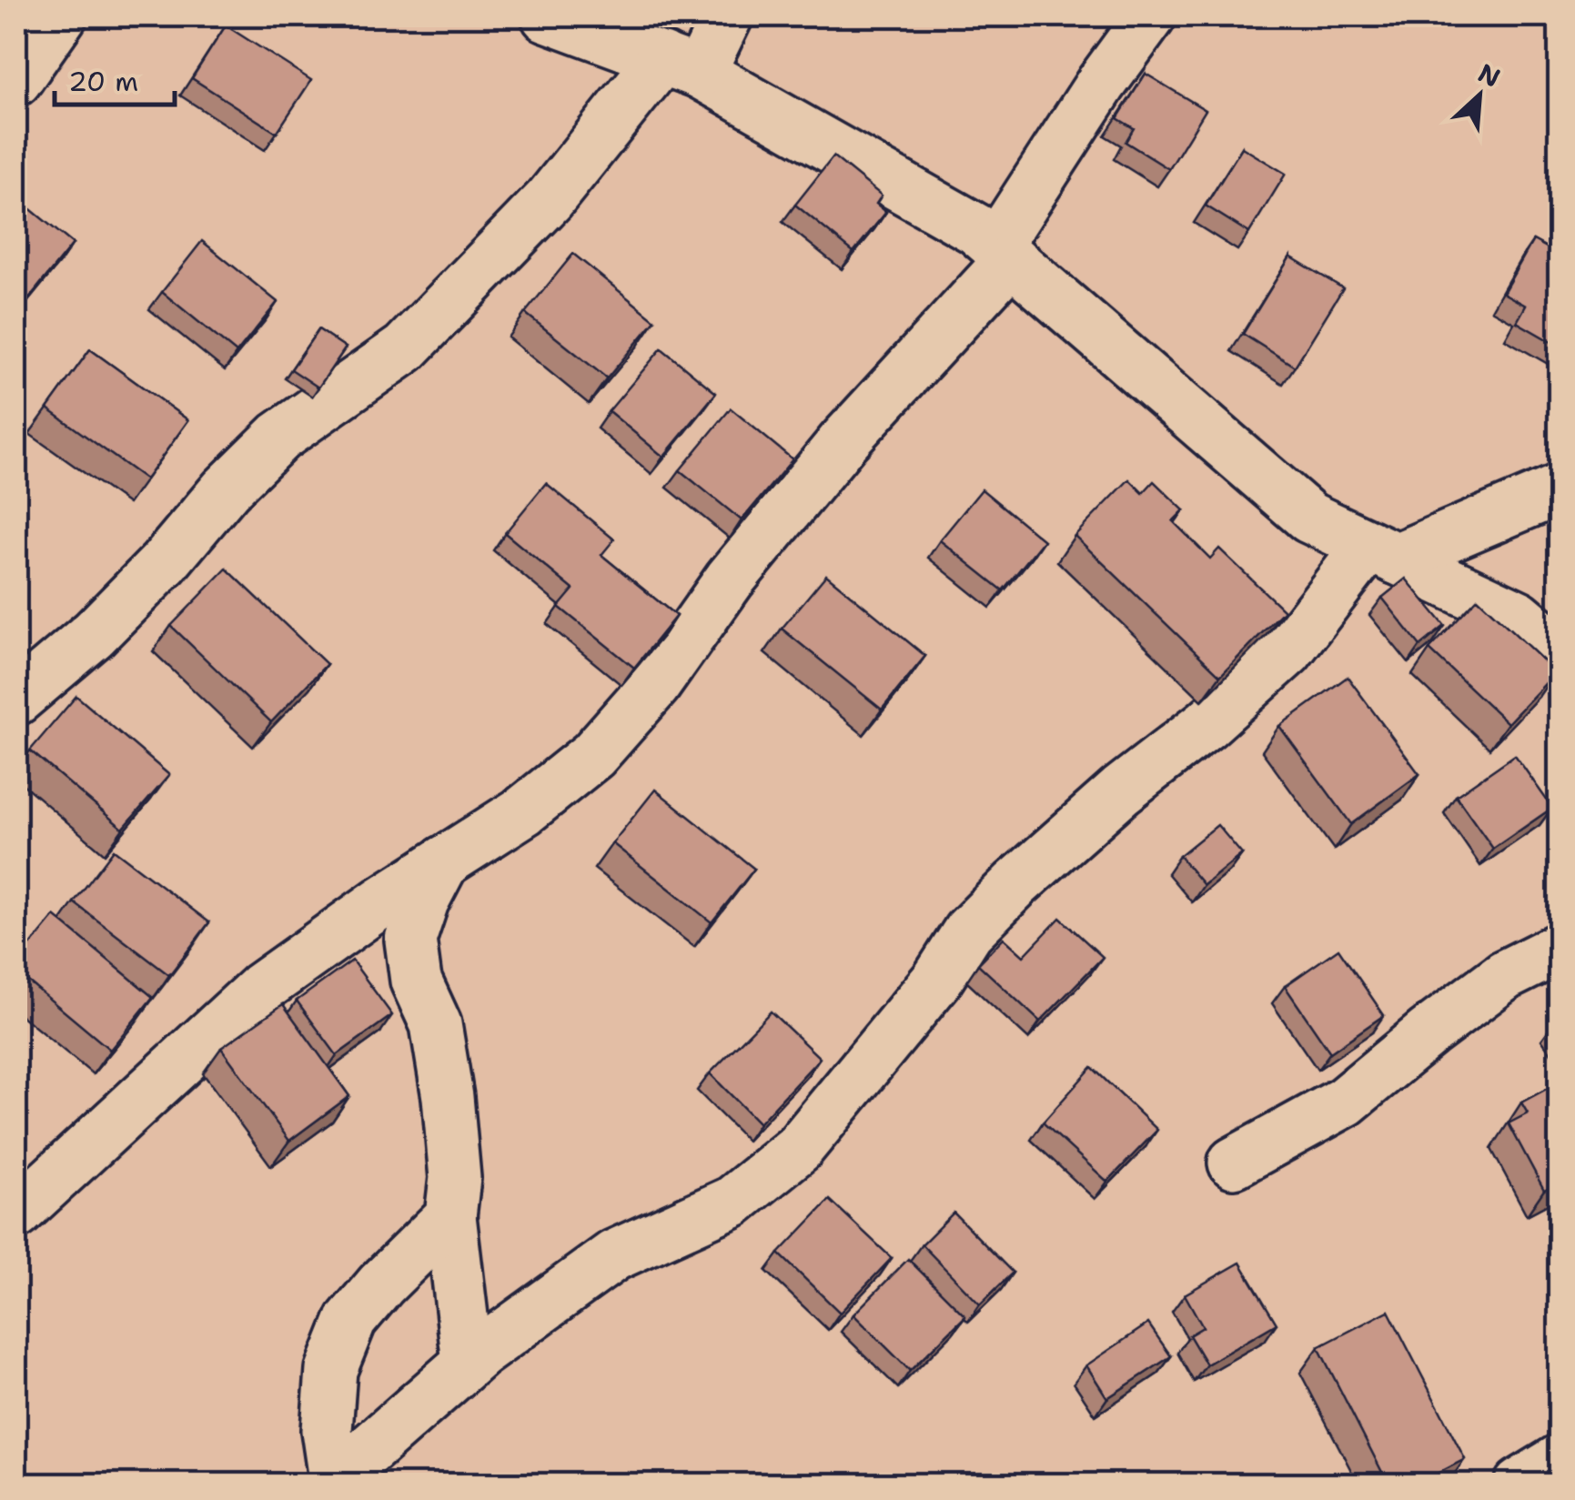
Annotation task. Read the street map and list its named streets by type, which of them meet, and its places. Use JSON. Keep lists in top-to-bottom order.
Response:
{
  "scale_bar": "20 m",
  "north": "top right"
}
